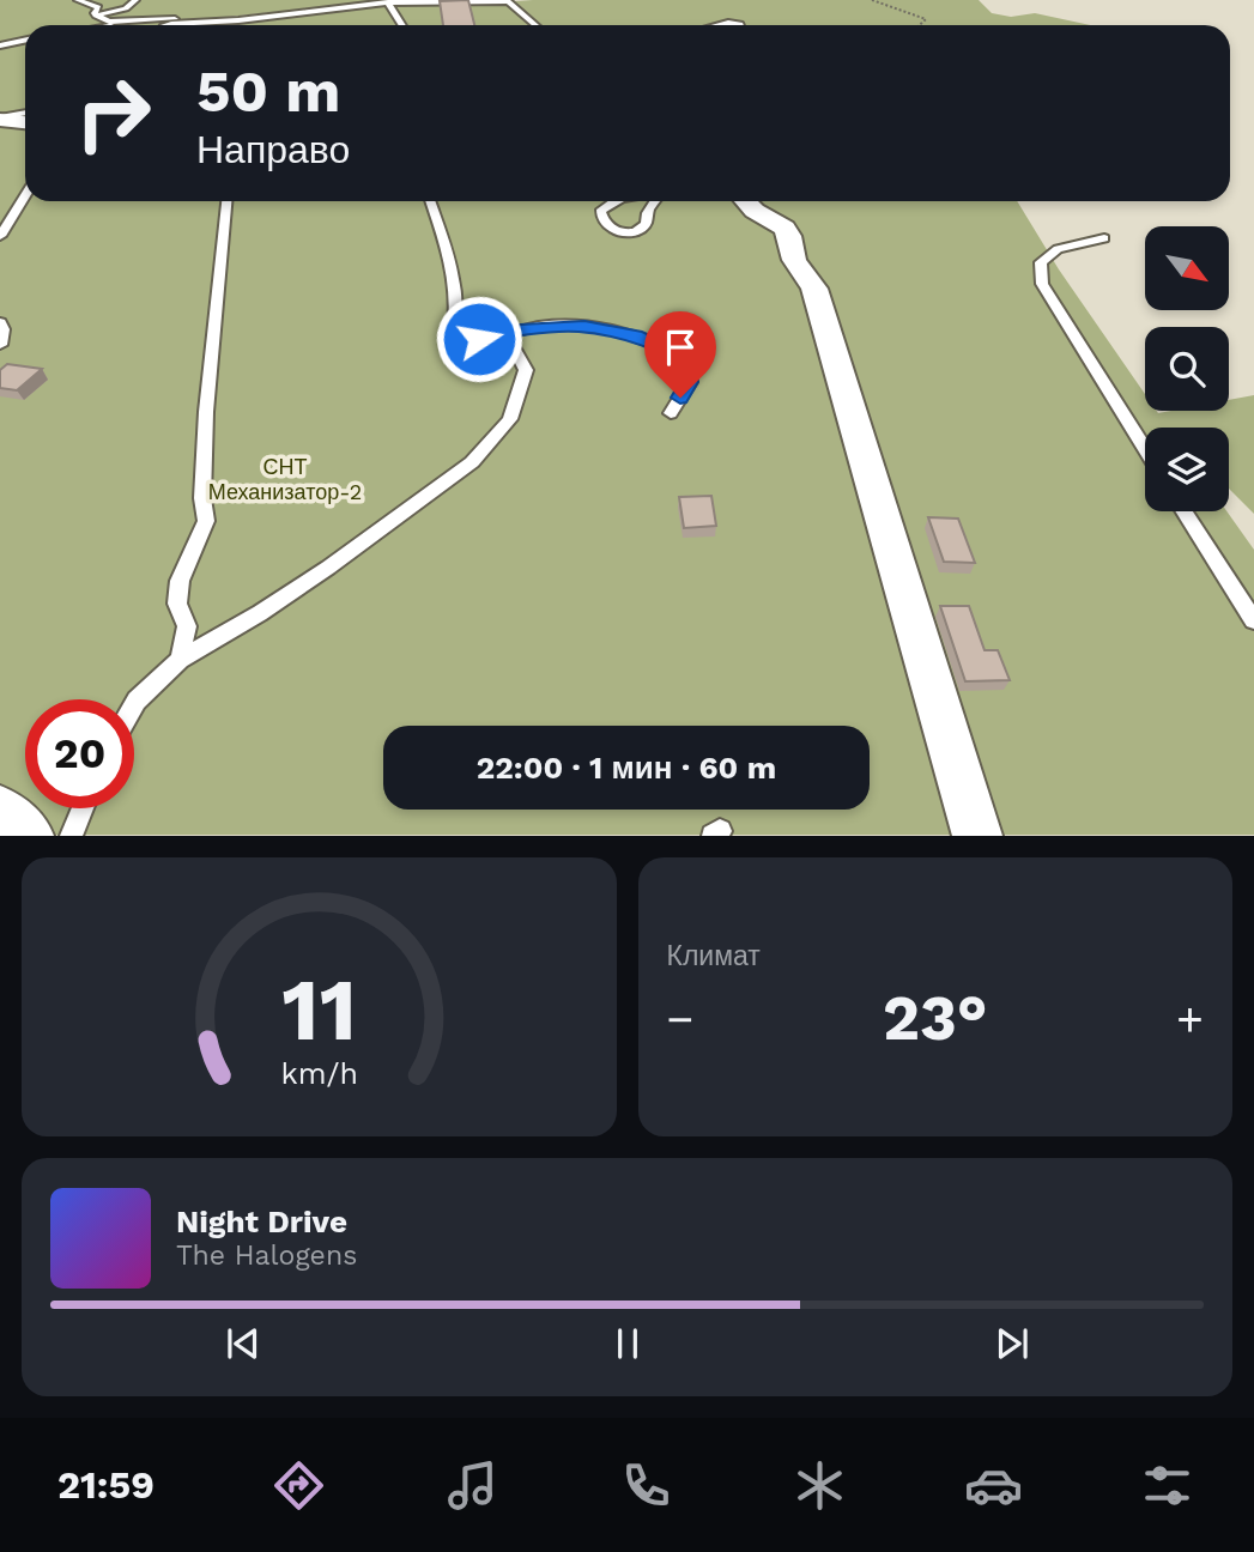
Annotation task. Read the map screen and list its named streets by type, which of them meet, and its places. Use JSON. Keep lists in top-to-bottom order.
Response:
{
  "parks": ["СНТ Механизатор-2"],
  "north": "bottom right",
  "page": {
    "turn": ["50 m", "Направо"],
    "limit": "20",
    "trip": "22:00 · 1 мин · 60 m",
    "tile": "Климат",
    "heat": ["−", "23°", "+"],
    "song": ["Night Drive", "The Halogens"],
    "tabs": "21:59",
    "gauge": ["11", "km/h"]
  }
}
